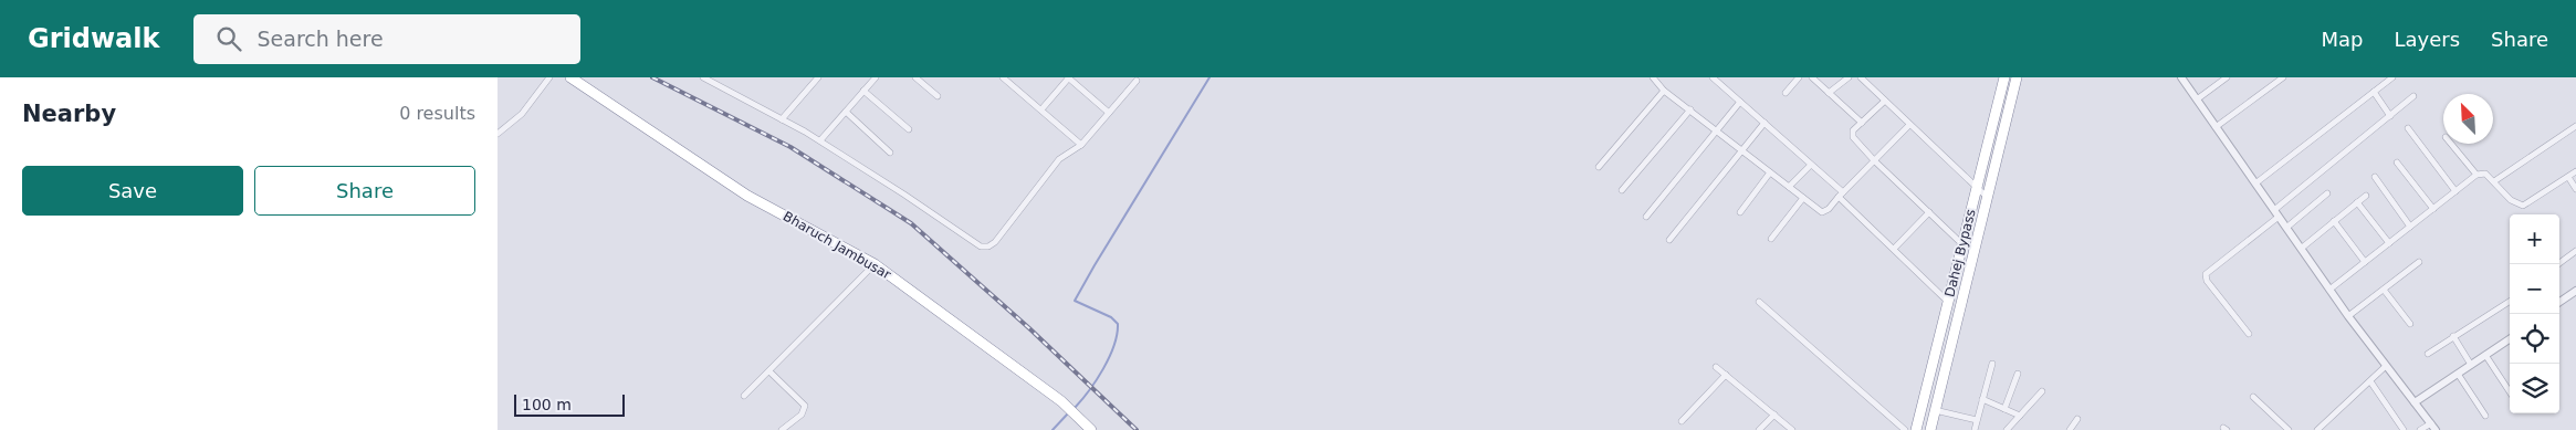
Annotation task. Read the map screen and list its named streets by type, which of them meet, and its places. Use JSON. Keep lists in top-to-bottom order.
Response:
{
  "streets": {
    "highway": ["Bharuch Jambusar", "Dahej Bypass"]
  },
  "scale_bar": "100 m",
  "north": "top left",
  "page": {
    "header": "Gridwalk",
    "search": "Search here",
    "nav": ["Map", "Layers", "Share"],
    "heading": ["Nearby", "0 results"],
    "buttons": ["Save", "Share"],
    "map_buttons": ["+", "−"],
    "scale": "100 m"
  }
}
